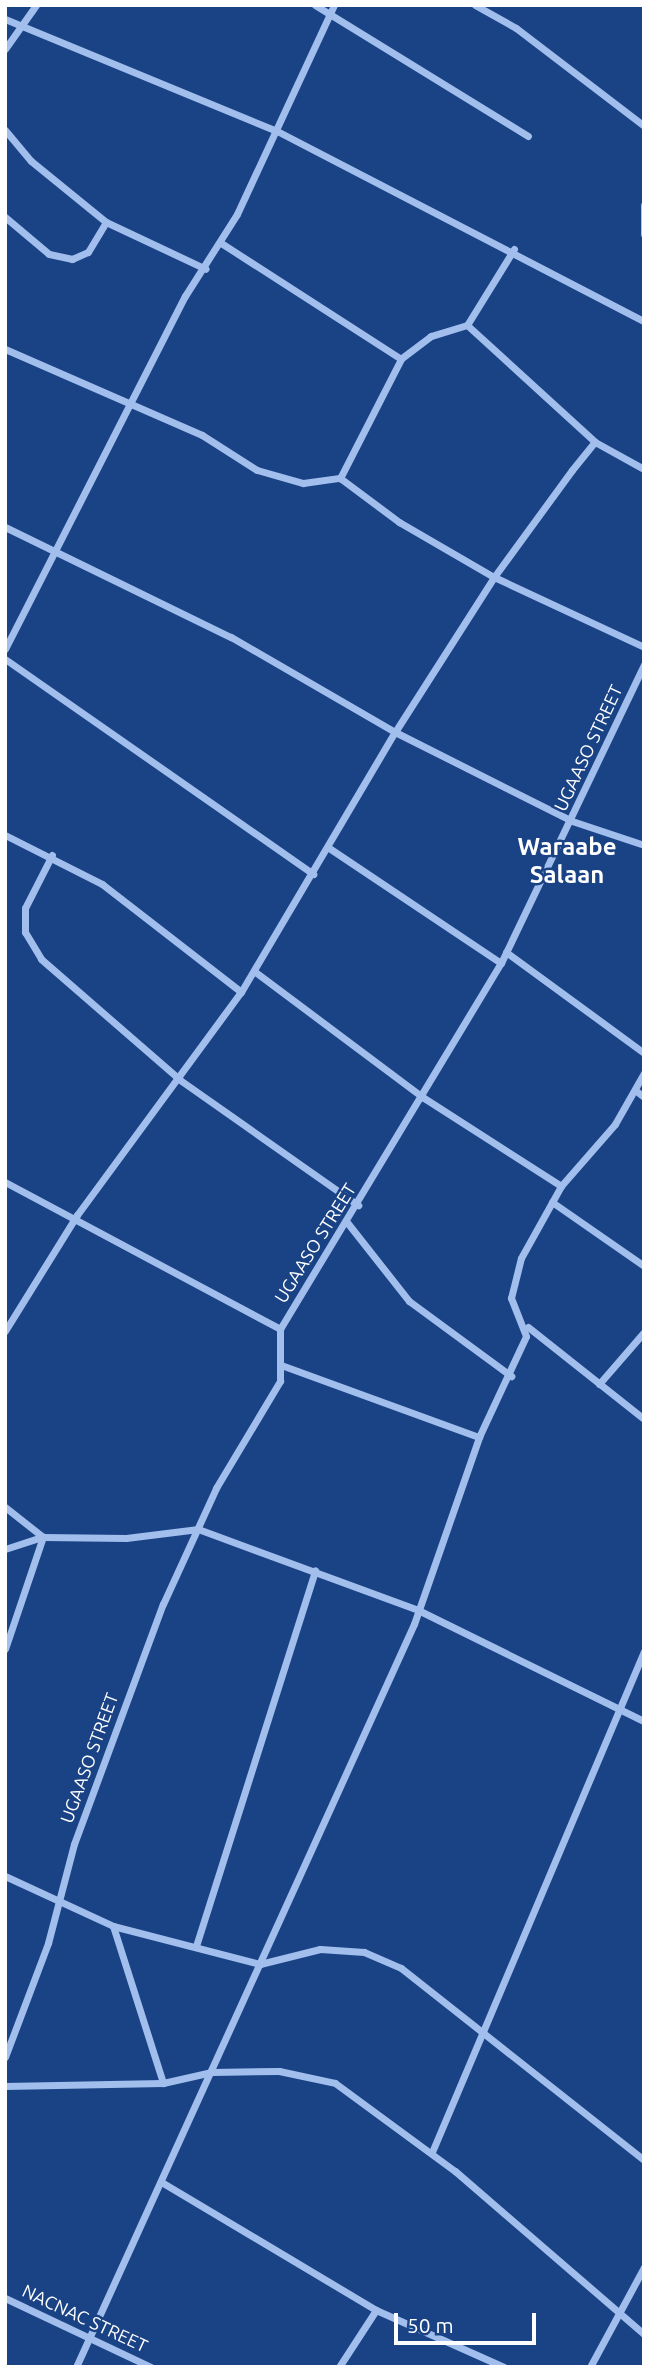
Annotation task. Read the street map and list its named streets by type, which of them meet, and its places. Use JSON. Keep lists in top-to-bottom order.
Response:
{
  "streets": {
    "street": ["UGAASO STREET", "NACNAC STREET"]
  },
  "districts": ["Waraabe Salaan"],
  "scale_bar": "50 m"
}
